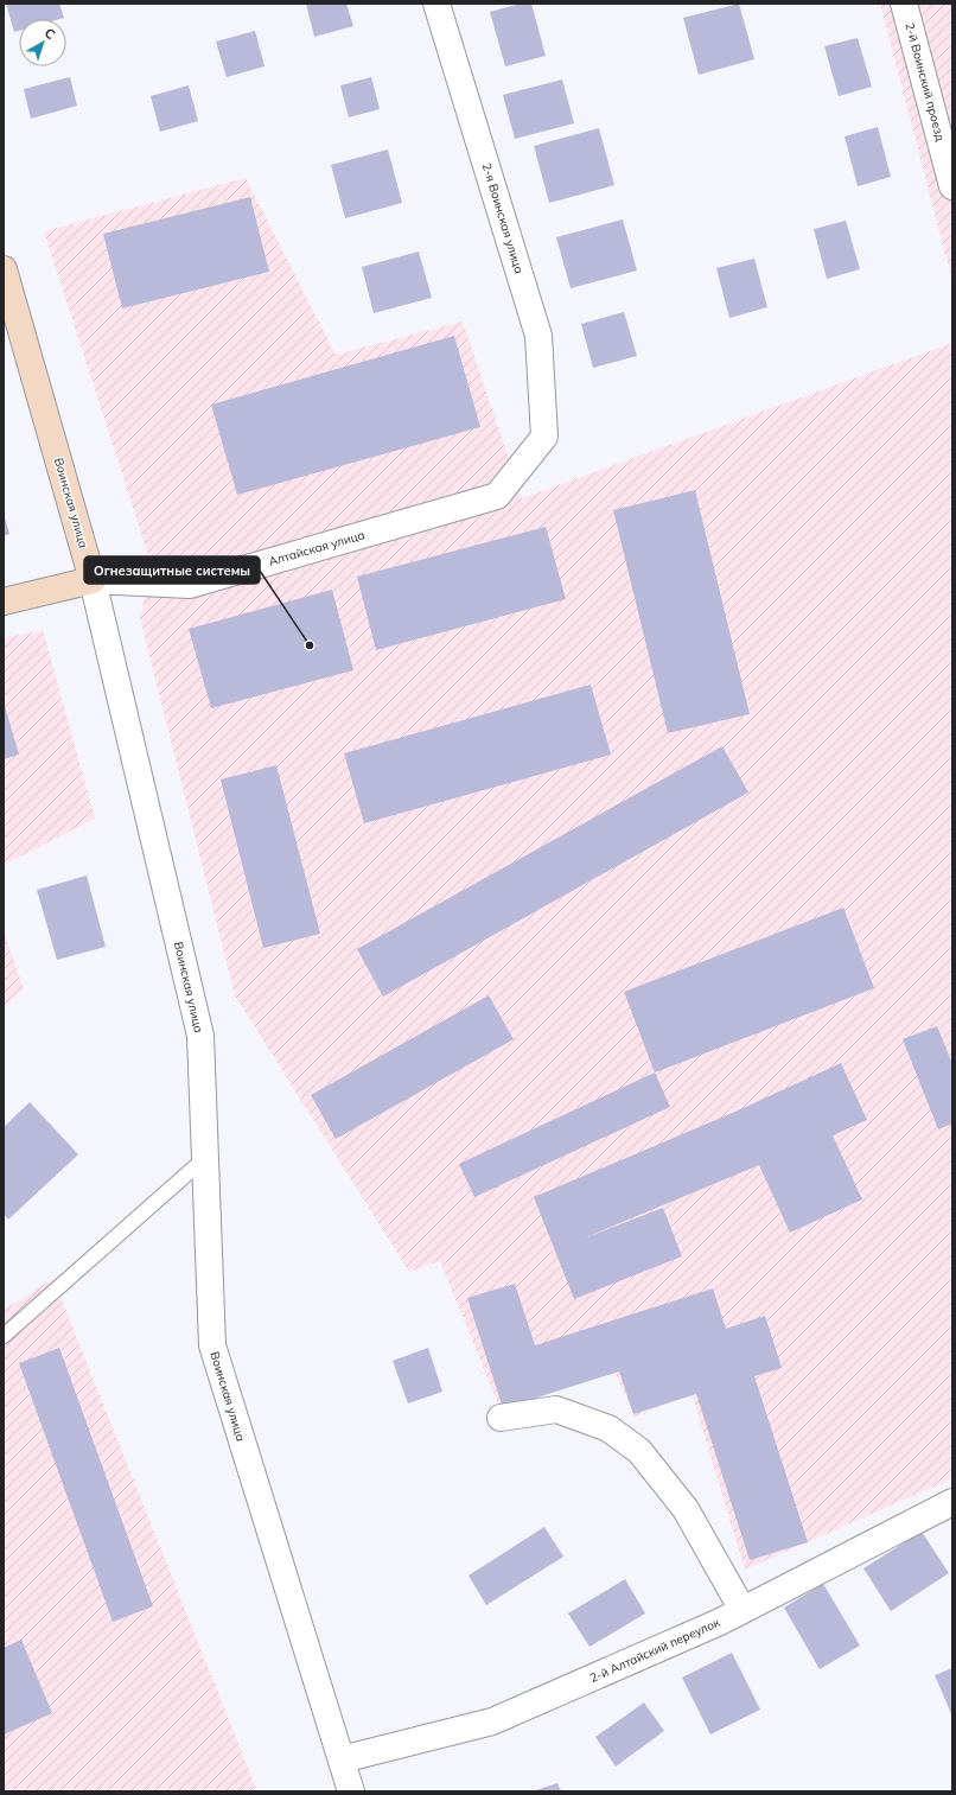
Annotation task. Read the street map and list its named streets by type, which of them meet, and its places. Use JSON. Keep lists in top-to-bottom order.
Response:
{
  "streets": {
    "street": [
      "2-й Воинский проезд",
      "2-я Воинская улица",
      "Воинская улица",
      "Алтайская улица",
      "2-й Алтайский переулок"
    ]
  },
  "crossings": [
    ["2-я Воинская улица", "Алтайская улица"],
    ["Воинская улица", "Алтайская улица"],
    ["Воинская улица", "2-й Алтайский переулок"]
  ],
  "places": ["Огнезащитные системы"],
  "north": "top right"
}
